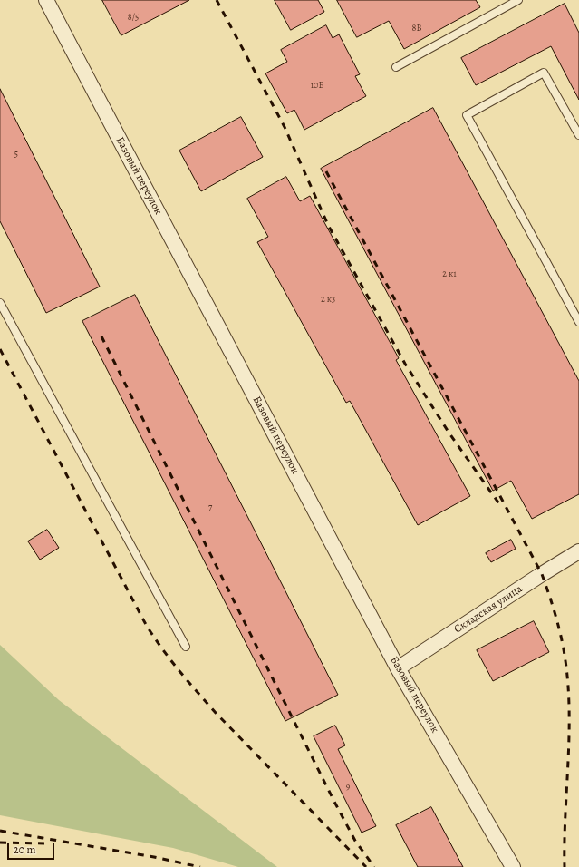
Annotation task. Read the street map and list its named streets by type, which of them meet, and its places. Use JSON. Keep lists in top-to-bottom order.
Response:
{
  "streets": {
    "street": ["Базовый переулок", "Складская улица"]
  },
  "crossings": [
    ["Базовый переулок", "Складская улица"]
  ],
  "house_numbers": [
    "8/5",
    "8В",
    "10Б",
    "5",
    "2 к1",
    "2 к3",
    "7",
    "9"
  ],
  "scale_bar": "20 m"
}
